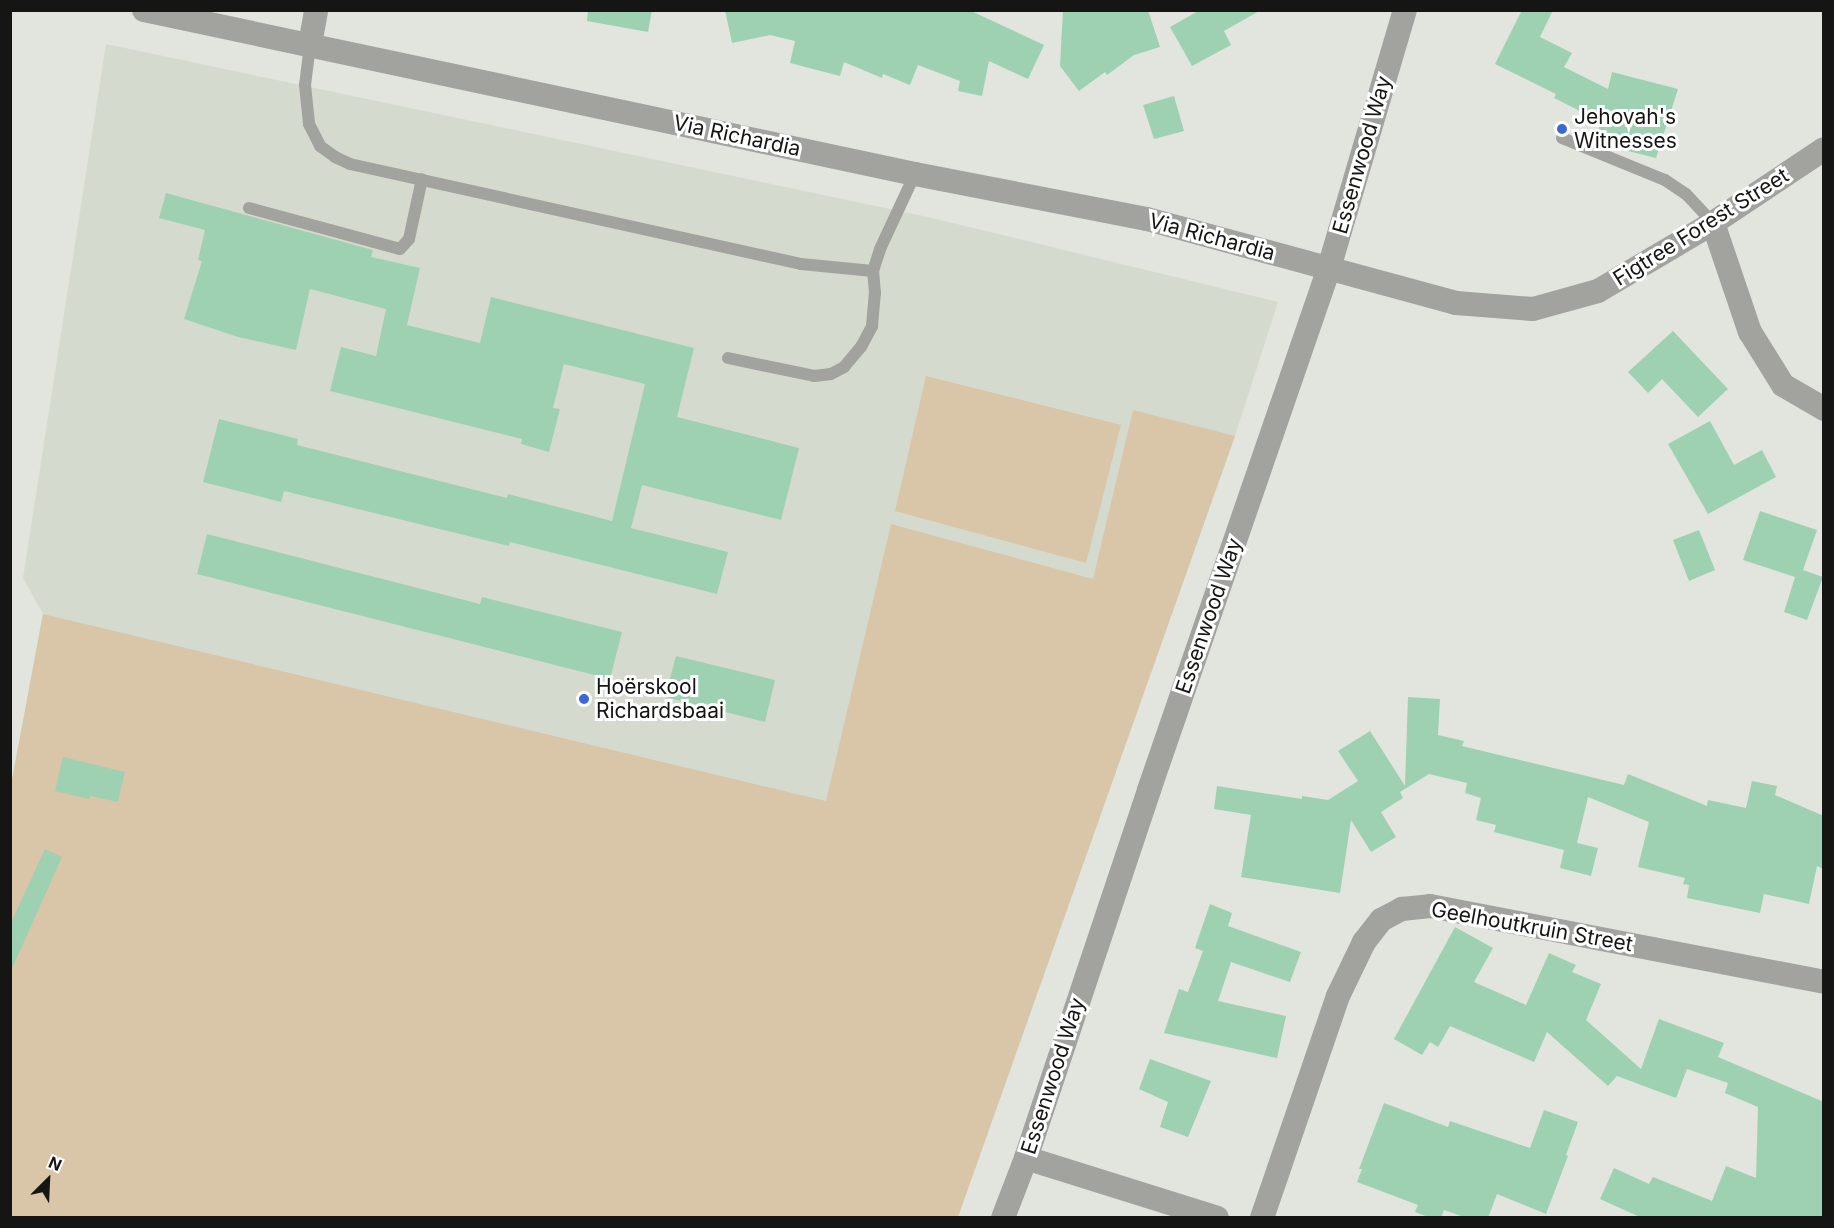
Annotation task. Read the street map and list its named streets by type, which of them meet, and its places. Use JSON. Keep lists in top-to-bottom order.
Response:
{
  "streets": {
    "street": [
      "Via Richardia",
      "Essenwood Way",
      "Figtree Forest Street",
      "Geelhoutkruin Street"
    ]
  },
  "crossings": [
    ["Via Richardia", "Essenwood Way"],
    ["Via Richardia", "Figtree Forest Street"],
    ["Essenwood Way", "Figtree Forest Street"]
  ],
  "places": ["Jehovah's Witnesses", "Hoërskool Richardsbaai"],
  "north": "top right"
}
